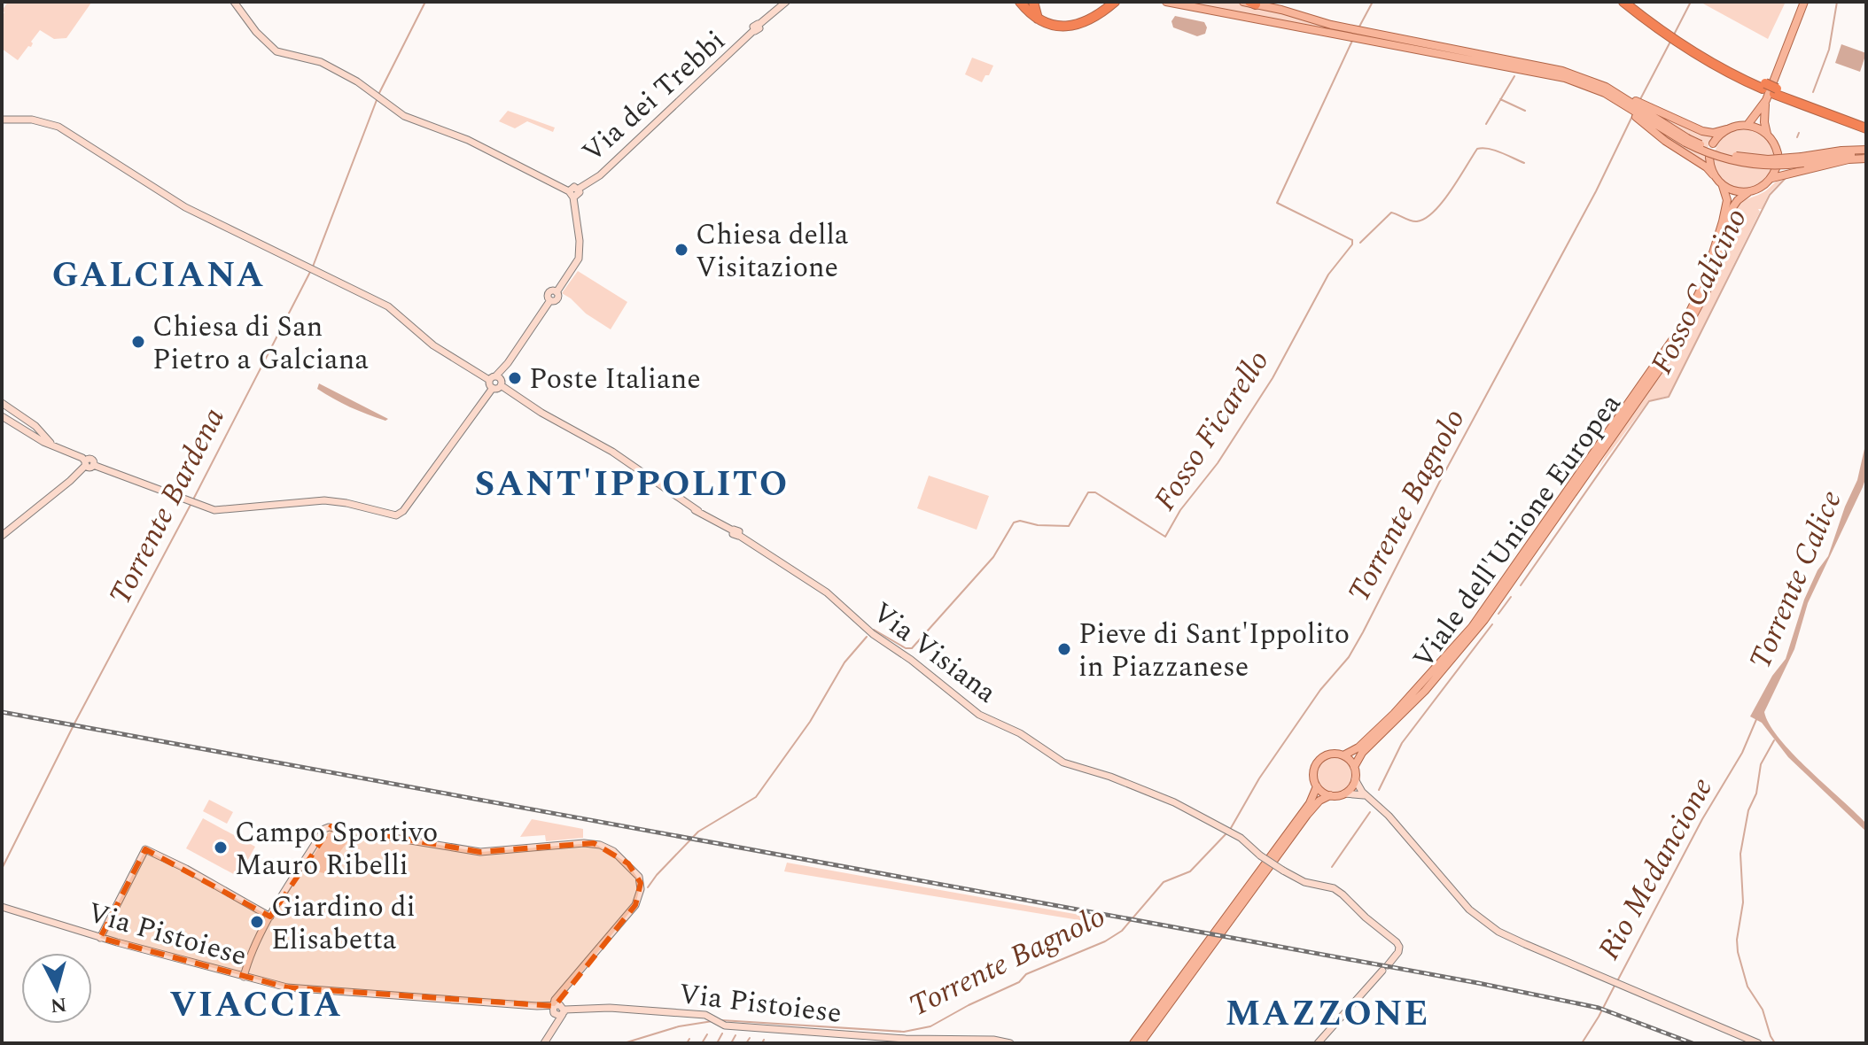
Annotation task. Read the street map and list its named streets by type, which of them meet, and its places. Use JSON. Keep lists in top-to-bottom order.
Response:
{
  "streets": {
    "main road": ["Viale dell'Unione Europea"],
    "street": ["Via dei Trebbi", "Via Visiana", "Via Pistoiese"]
  },
  "districts": [
    "GALCIANA",
    "SANT'IPPOLITO",
    "VIACCIA",
    "MAZZONE"
  ],
  "water": [
    "Fosso Calicino",
    "Fosso Ficarello",
    "Torrente Bagnolo",
    "Torrente Bardena",
    "Torrente Calice",
    "Rio Medancione"
  ],
  "places": [
    "Chiesa della Visitazione",
    "Chiesa di San Pietro a Galciana",
    "Poste Italiane",
    "Pieve di Sant'Ippolito in Piazzanese",
    "Campo Sportivo Mauro Ribelli",
    "Giardino di Elisabetta"
  ],
  "north": "bottom"
}
